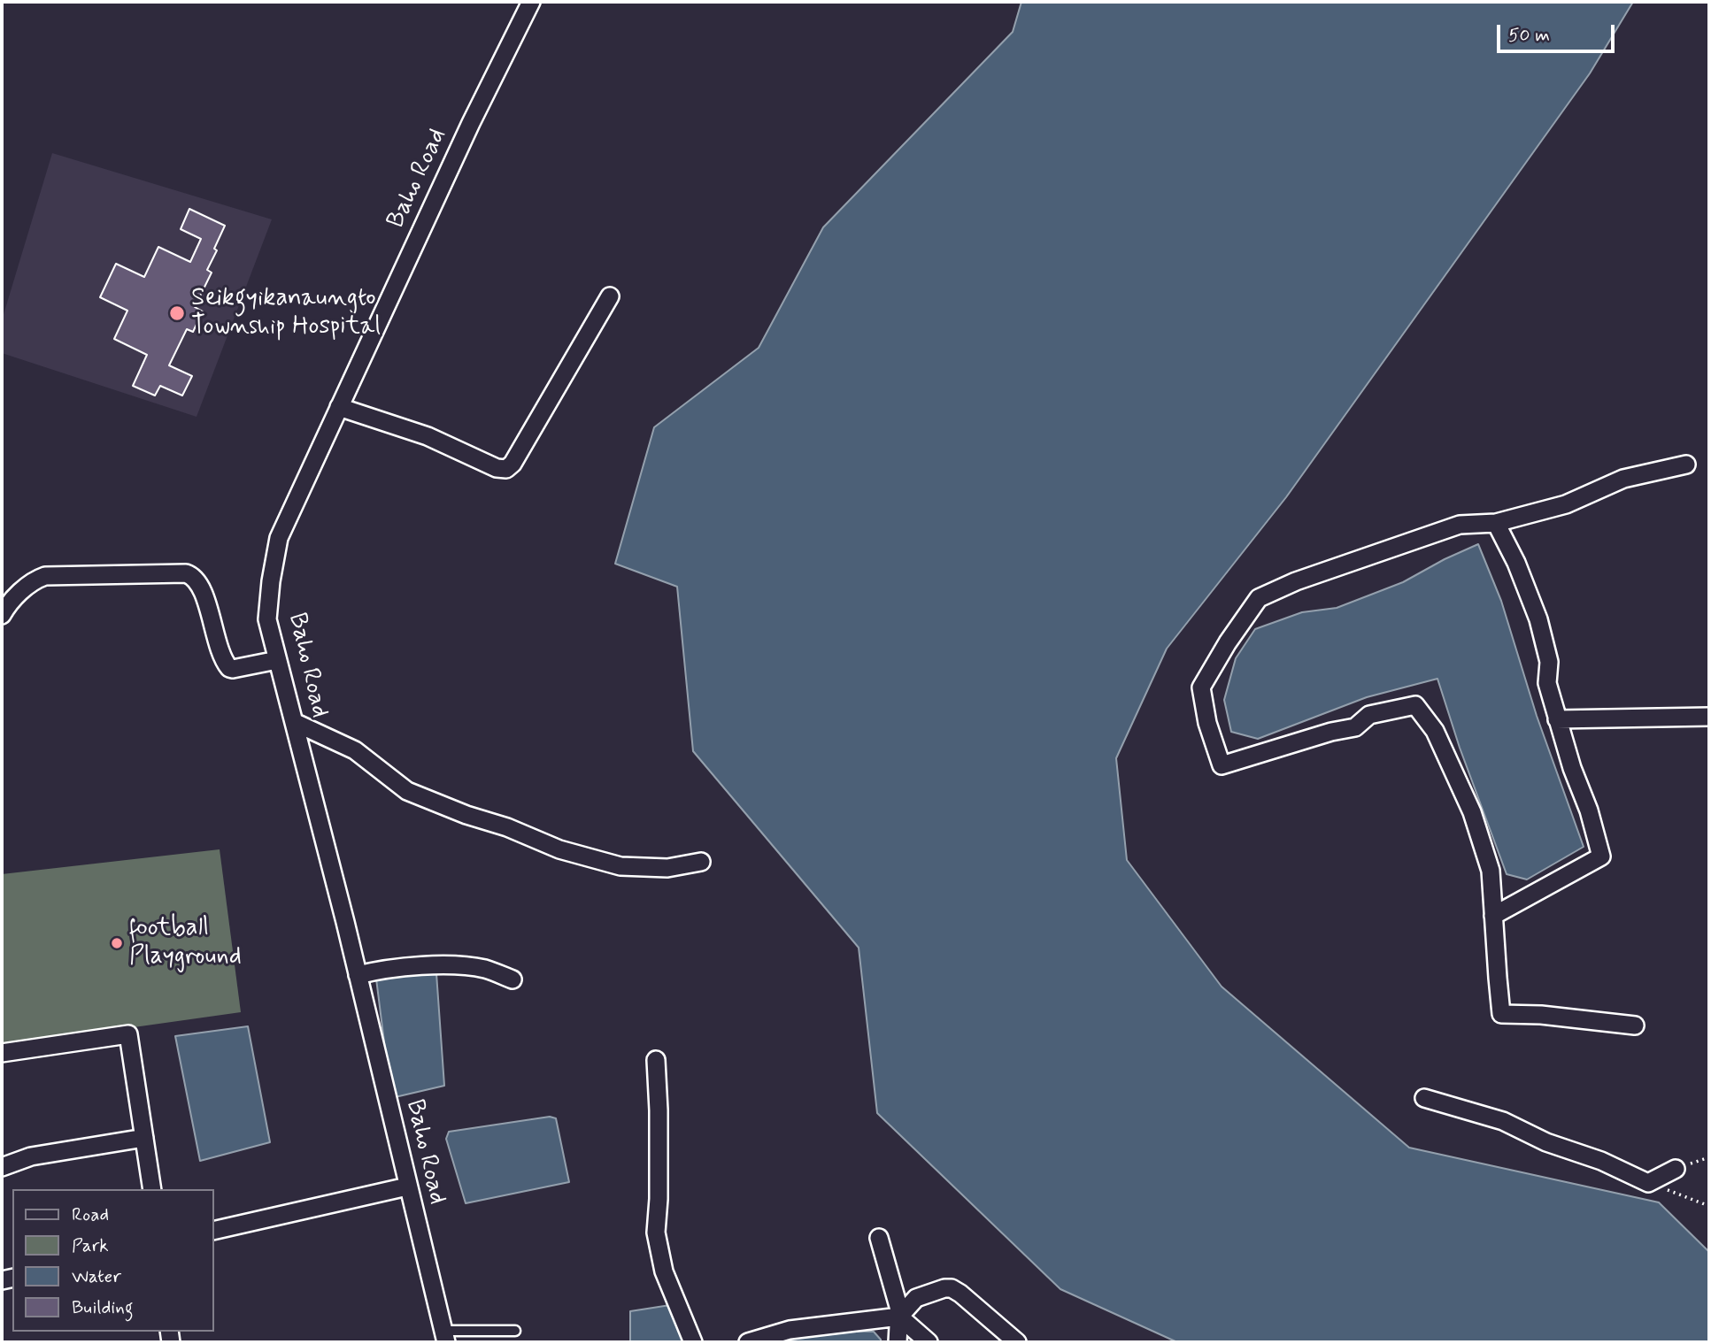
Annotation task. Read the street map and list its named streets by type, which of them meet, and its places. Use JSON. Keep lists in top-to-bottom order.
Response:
{
  "streets": {
    "street": ["Baho Road"]
  },
  "places": ["Seikgyikanaungto Township Hospital", "football Playground"],
  "legend": [
    "Road",
    "Park",
    "Water",
    "Building"
  ],
  "scale_bar": "50 m"
}
